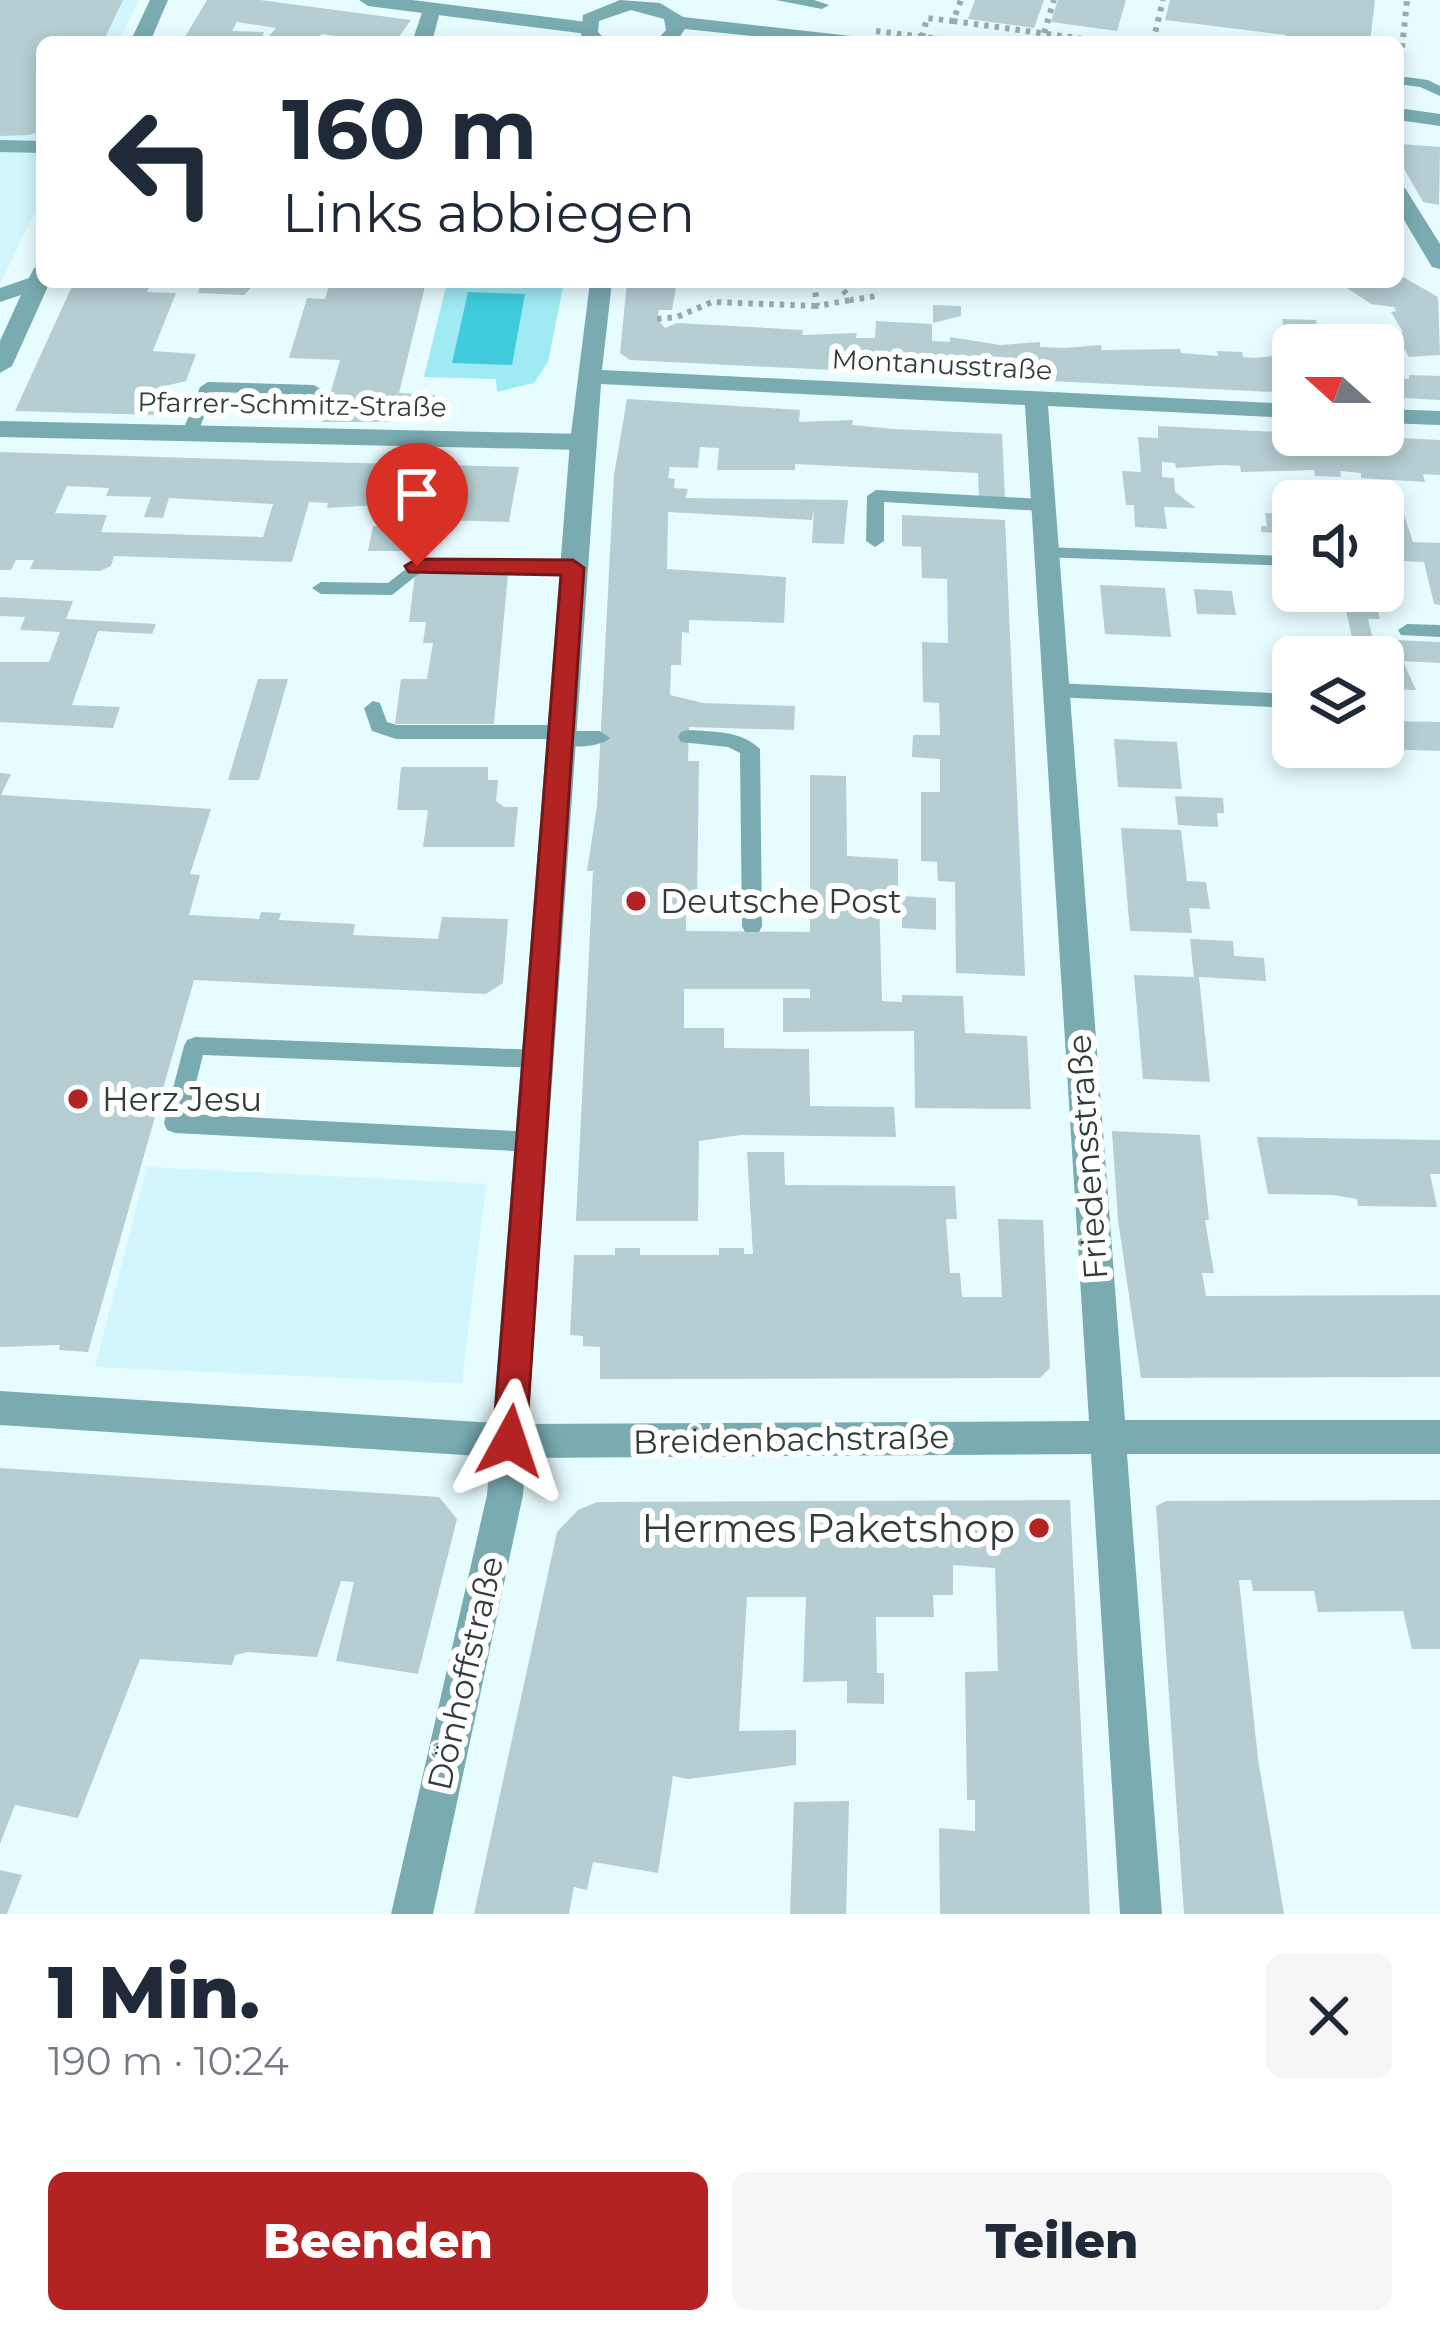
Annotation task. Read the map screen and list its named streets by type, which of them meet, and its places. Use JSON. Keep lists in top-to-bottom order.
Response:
{
  "streets": {
    "street": [
      "Montanusstraße",
      "Pfarrer-Schmitz-Straße",
      "Friedensstraße",
      "Breidenbachstraße",
      "Dönhoffstraße"
    ]
  },
  "crossings": [
    ["Montanusstraße", "Friedensstraße"],
    ["Montanusstraße", "Dönhoffstraße"],
    ["Pfarrer-Schmitz-Straße", "Dönhoffstraße"],
    ["Friedensstraße", "Breidenbachstraße"],
    ["Breidenbachstraße", "Dönhoffstraße"]
  ],
  "places": ["Deutsche Post", "Herz Jesu", "Hermes Paketshop"],
  "north": "left",
  "page": {
    "turn": ["160 m", "Links abbiegen"],
    "heading": ["1 Min.", "190 m · 10:24"],
    "buttons": ["Beenden", "Teilen"]
  }
}
